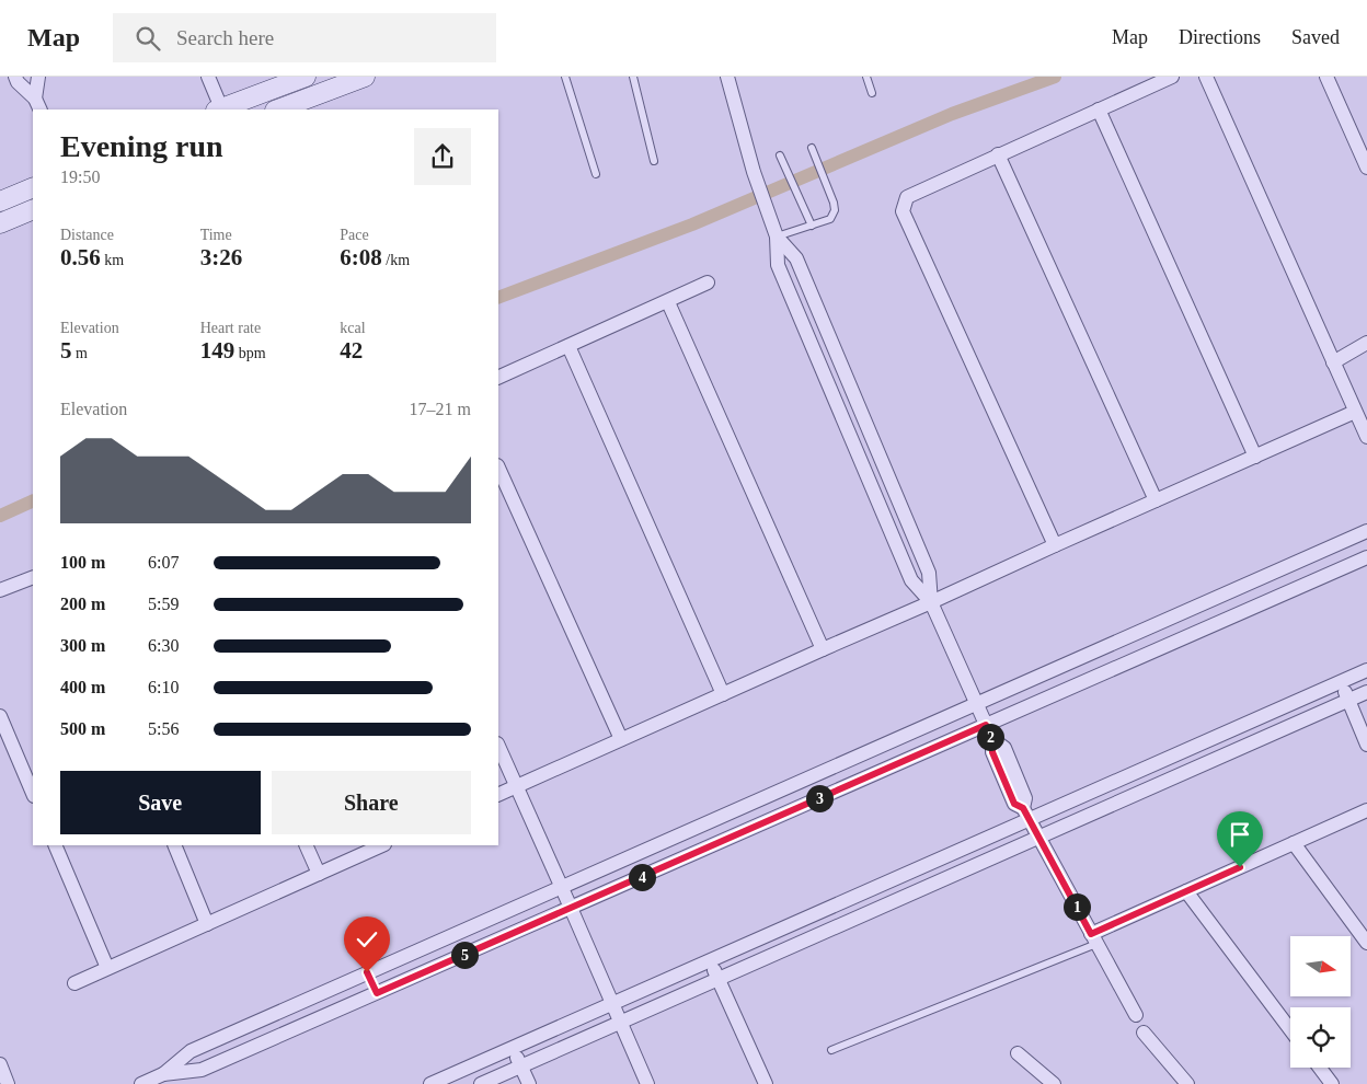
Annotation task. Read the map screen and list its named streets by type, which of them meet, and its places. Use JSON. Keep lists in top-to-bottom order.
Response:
{
  "north": "right",
  "page": {
    "header": "Map",
    "search": "Search here",
    "nav": ["Map", "Directions", "Saved"],
    "heading": ["Evening run", "19:50"],
    "stats": [
      ["Distance", "0.56 km"],
      ["Time", "3:26"],
      ["Pace", "6:08 /km"],
      ["Elevation", "5 m"],
      ["Heart rate", "149 bpm"],
      ["kcal", "42"]
    ],
    "chart": ["Elevation", "17–21 m"],
    "list": [
      {
        "name": "100 m",
        "note": "6:07"
      },
      {
        "name": "200 m",
        "note": "5:59"
      },
      {
        "name": "300 m",
        "note": "6:30"
      },
      {
        "name": "400 m",
        "note": "6:10"
      },
      {
        "name": "500 m",
        "note": "5:56"
      }
    ],
    "pins": [
      "2",
      "3",
      "4",
      "1",
      "5"
    ],
    "buttons": ["Save", "Share"]
  }
}
